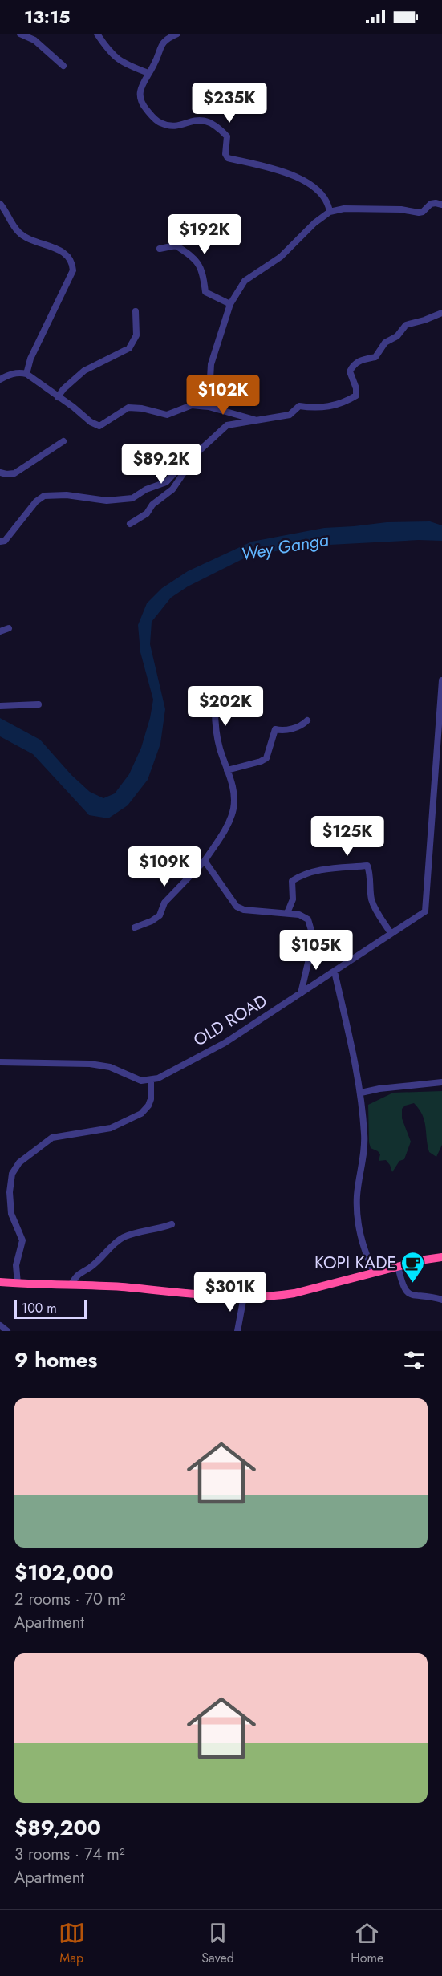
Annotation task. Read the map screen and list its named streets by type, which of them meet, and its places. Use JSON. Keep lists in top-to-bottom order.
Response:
{
  "streets": {
    "street": ["OLD ROAD"]
  },
  "water": ["Wey Ganga"],
  "places": {
    "cafe": ["KOPI KADE"]
  },
  "scale_bar": "100 m",
  "page": {
    "status": "13:15",
    "price": [
      "$235K",
      "$192K",
      "$102K",
      "$89.2K",
      "$202K",
      "$125K",
      "$109K",
      "$105K",
      "$301K"
    ],
    "scale": "100 m",
    "heading": "9 homes",
    "list": [
      {
        "name": "$102,000",
        "note": "2 rooms · 70 m² · Apartment"
      },
      {
        "name": "$89,200",
        "note": "3 rooms · 74 m² · Apartment"
      }
    ],
    "tabs": ["Map", "Saved", "Home"]
  }
}
